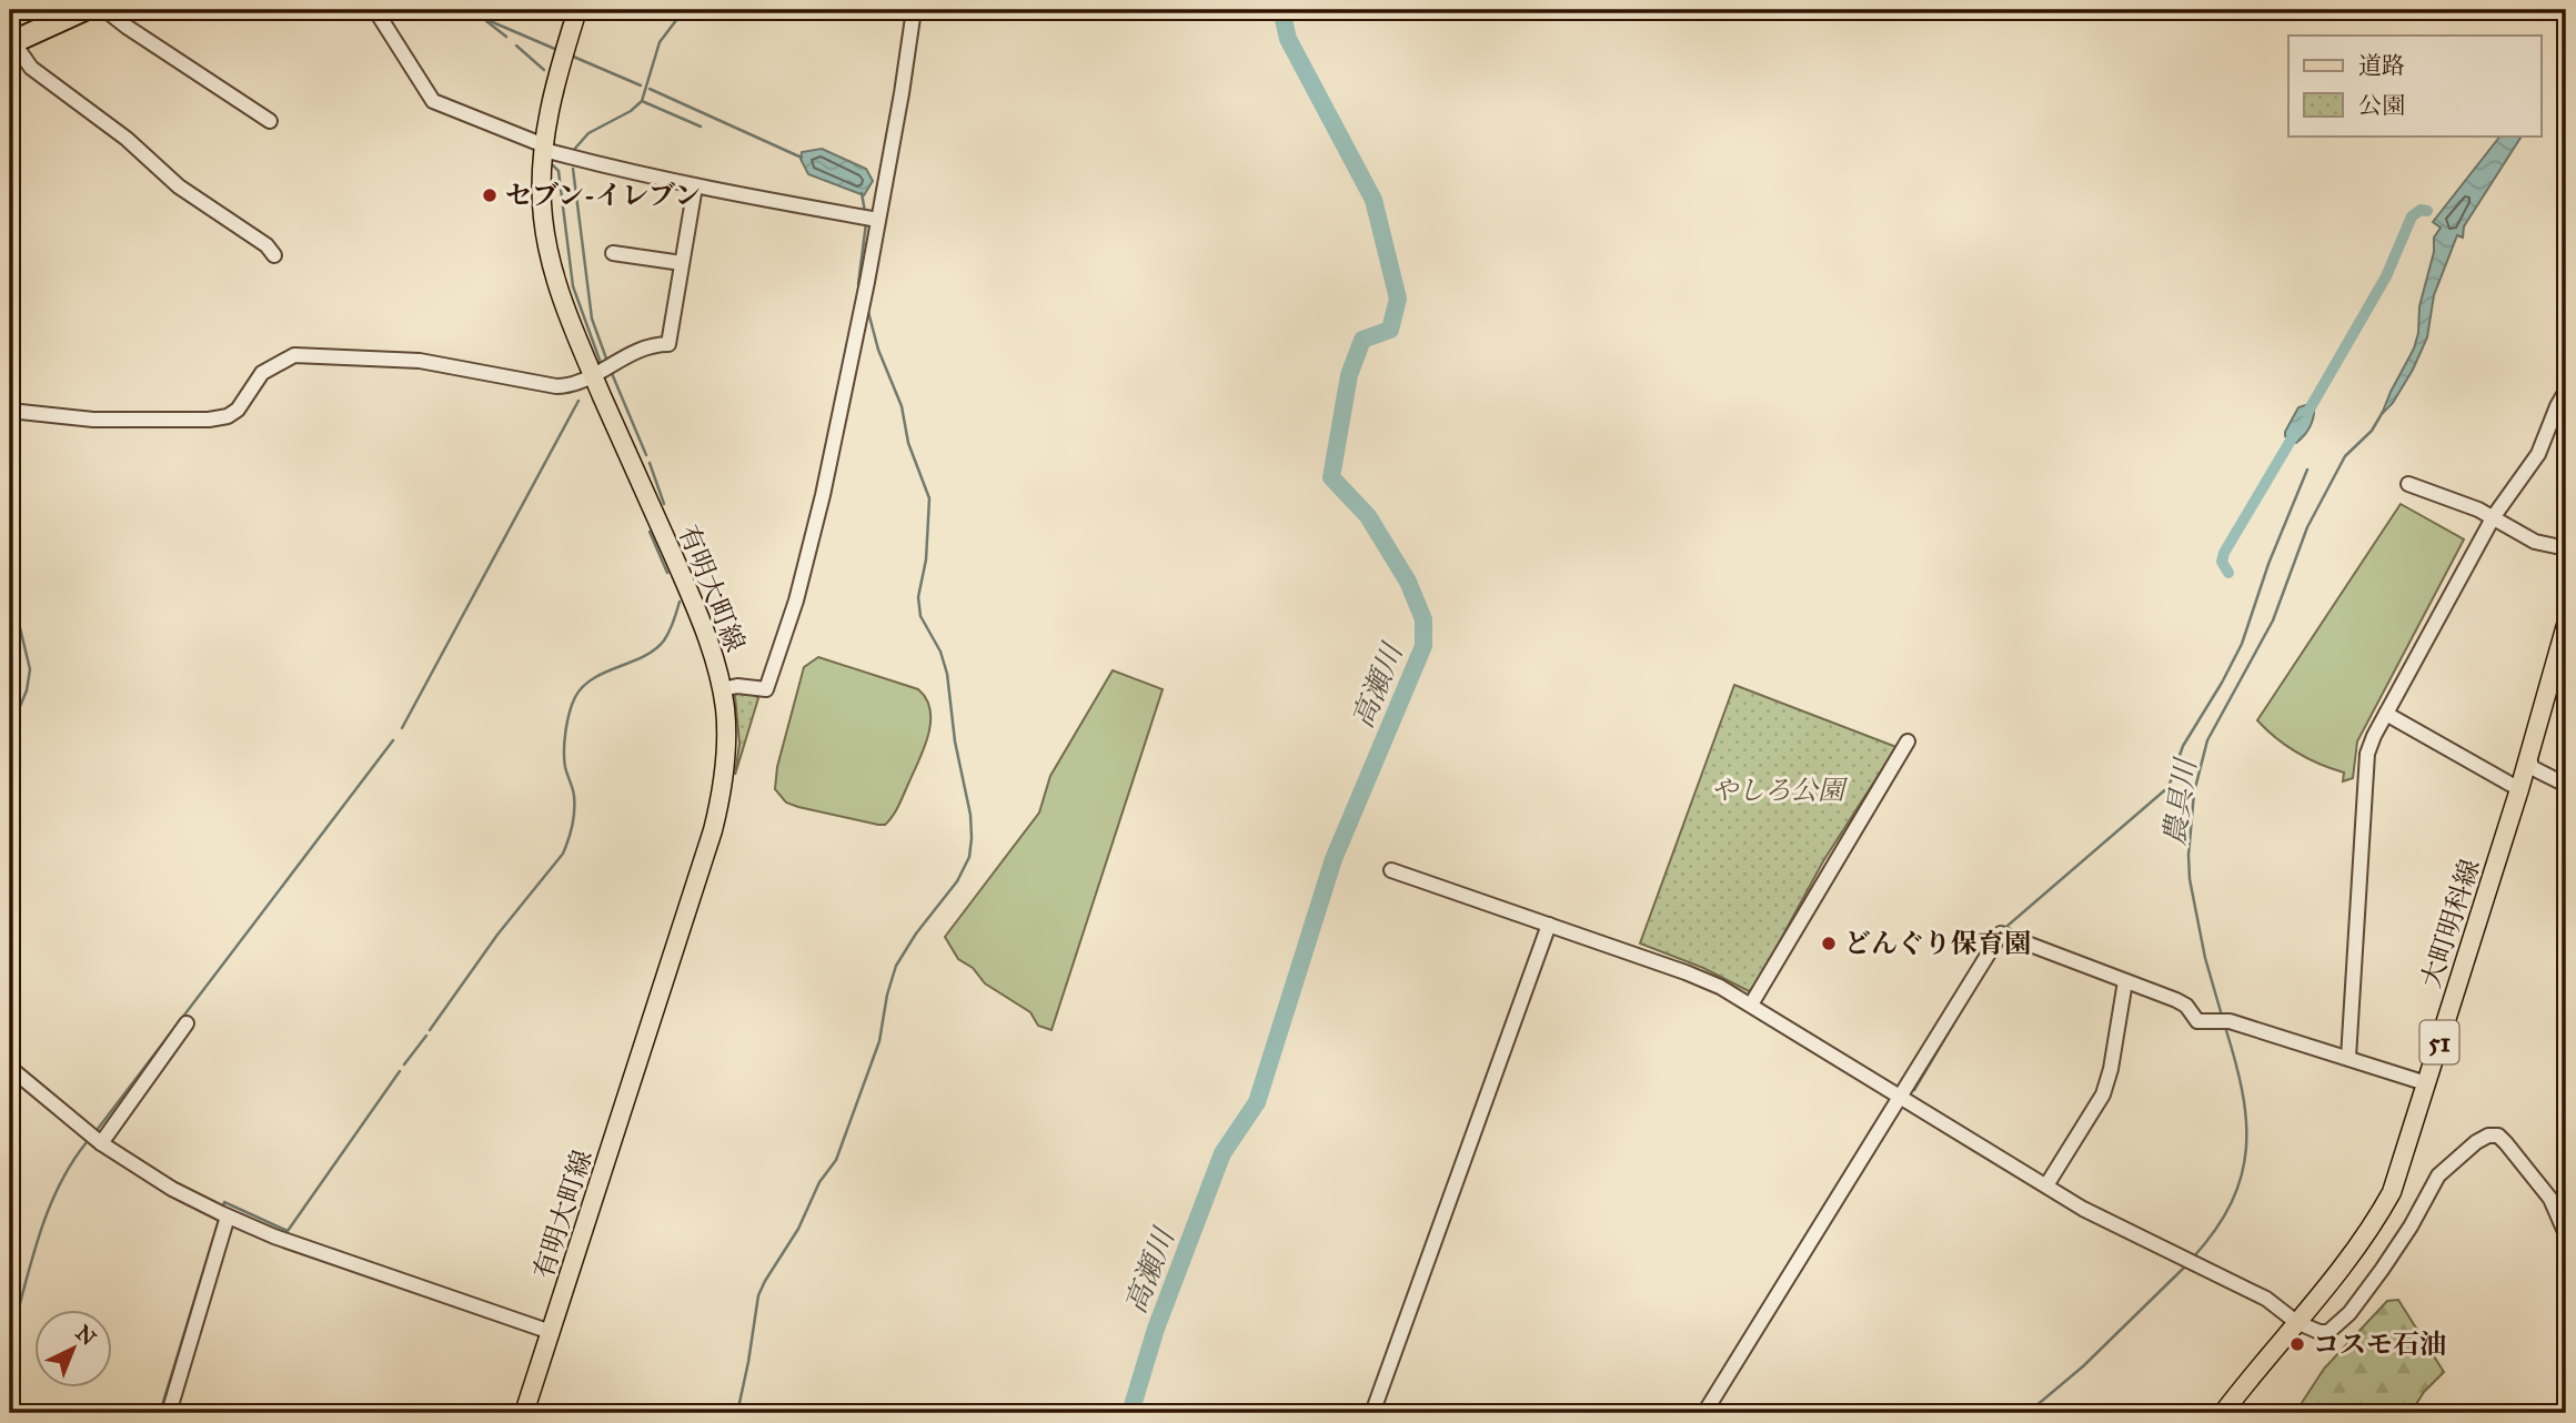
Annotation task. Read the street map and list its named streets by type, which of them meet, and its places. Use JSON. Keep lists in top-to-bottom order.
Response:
{
  "streets": {
    "main road": ["有明大町線", "大町明科線", "51"]
  },
  "water": ["高瀬川", "農具川"],
  "parks": ["やしろ公園"],
  "places": ["セブン-イレブン", "どんぐり保育園", "コスモ石油"],
  "legend": ["道路", "公園"],
  "north": "top right"
}
